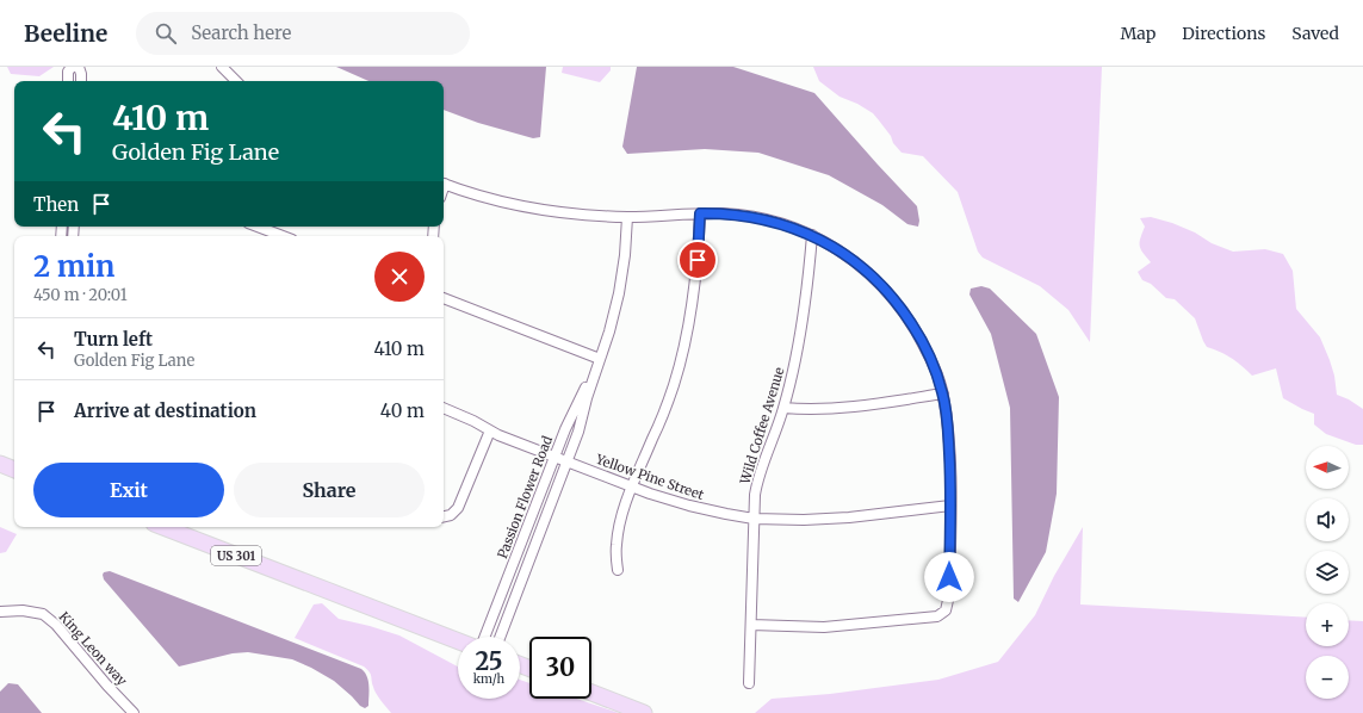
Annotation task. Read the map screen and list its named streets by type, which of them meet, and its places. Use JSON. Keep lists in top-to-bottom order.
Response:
{
  "streets": {
    "main road": ["US 301"],
    "street": [
      "Wild Coffee Avenue",
      "Yellow Pine Street",
      "Passion Flower Road",
      "King Leon way"
    ]
  },
  "crossings": [
    ["Wild Coffee Avenue", "Yellow Pine Street"],
    ["Yellow Pine Street", "Passion Flower Road"]
  ],
  "north": "left",
  "page": {
    "header": "Beeline",
    "search": "Search here",
    "nav": ["Map", "Directions", "Saved"],
    "turn": ["410 m", "Golden Fig Lane"],
    "then": "Then",
    "heading": ["2 min", "450 m · 20:01"],
    "list": [
      {
        "name": "Turn left",
        "note": "Golden Fig Lane",
        "value": "410 m"
      },
      {
        "name": "Arrive at destination",
        "value": "40 m"
      }
    ],
    "map_buttons": ["+", "−"],
    "buttons": ["Exit", "Share"],
    "speed": "25 km/h",
    "limit": "30"
  }
}
